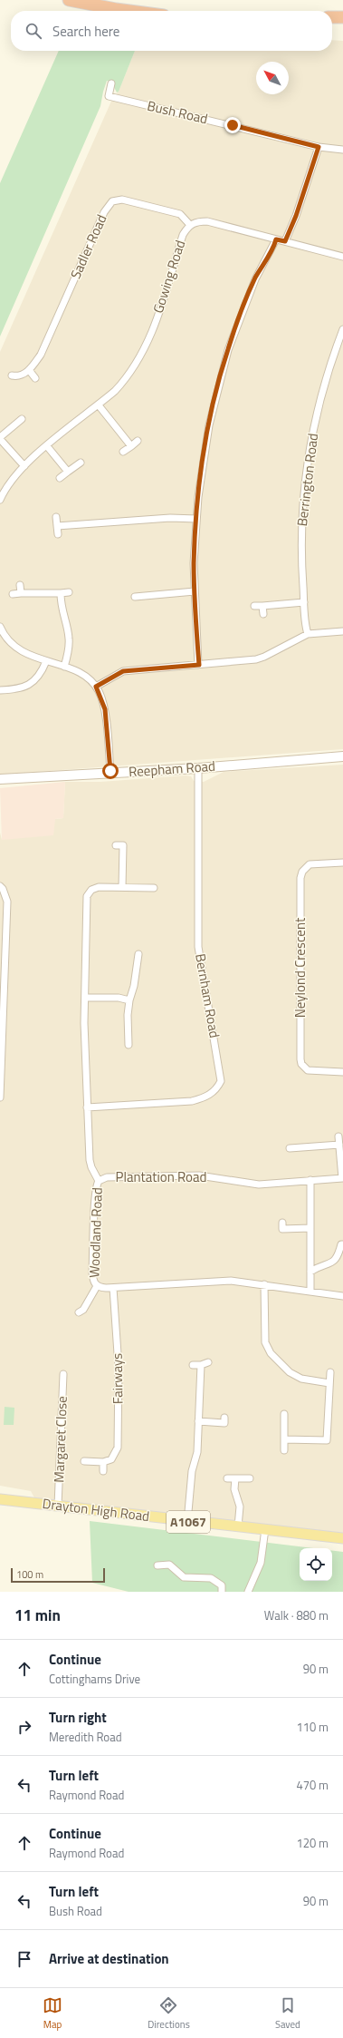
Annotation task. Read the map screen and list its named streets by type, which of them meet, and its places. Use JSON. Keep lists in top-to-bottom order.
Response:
{
  "streets": {
    "main road": ["Drayton High Road", "A1067"],
    "street": [
      "Bush Road",
      "Sadler Road",
      "Gowing Road",
      "Berrington Road",
      "Reepham Road",
      "Neylond Crescent",
      "Bernham Road",
      "Plantation Road",
      "Woodland Road",
      "Fairways",
      "Margaret Close"
    ]
  },
  "crossings": [
    ["Sadler Road", "Gowing Road"],
    ["Reepham Road", "Bernham Road"],
    ["Bernham Road", "Woodland Road"],
    ["Plantation Road", "Woodland Road"],
    ["Woodland Road", "Fairways"],
    ["Margaret Close", "Drayton High Road"]
  ],
  "scale_bar": "100 m",
  "north": "top left",
  "page": {
    "search": "Search here",
    "scale": "100 m",
    "heading": ["11 min", "Walk · 880 m"],
    "list": [
      ["Continue", "Cottinghams Drive", "90 m"],
      ["Turn right", "Meredith Road", "110 m"],
      ["Turn left", "Raymond Road", "470 m"],
      ["Continue", "Raymond Road", "120 m"],
      ["Turn left", "Bush Road", "90 m"],
      "Arrive at destination"
    ],
    "nav": ["Map", "Directions", "Saved"]
  }
}
